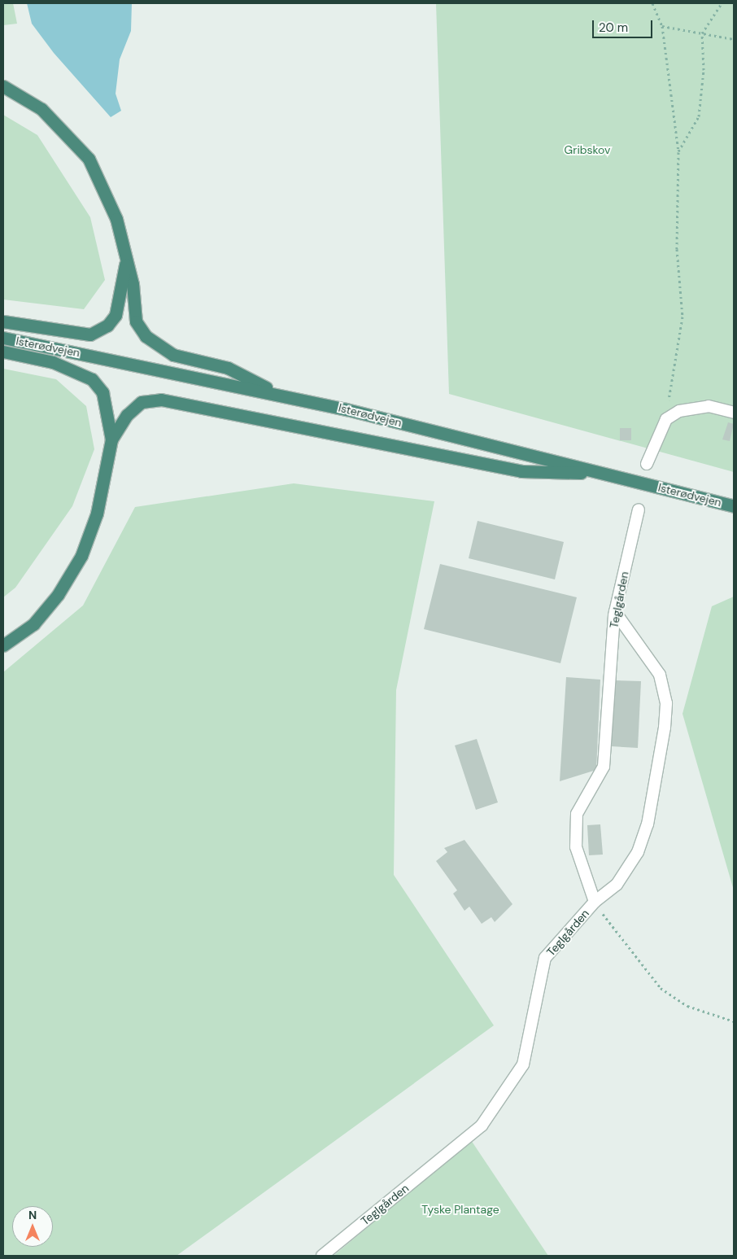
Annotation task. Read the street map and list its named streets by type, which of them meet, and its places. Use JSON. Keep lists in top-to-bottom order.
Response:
{
  "streets": {
    "highway": ["Isterødvejen"],
    "lane": ["Teglgården"]
  },
  "parks": ["Gribskov", "Tyske Plantage"],
  "scale_bar": "20 m",
  "north": "top"
}
